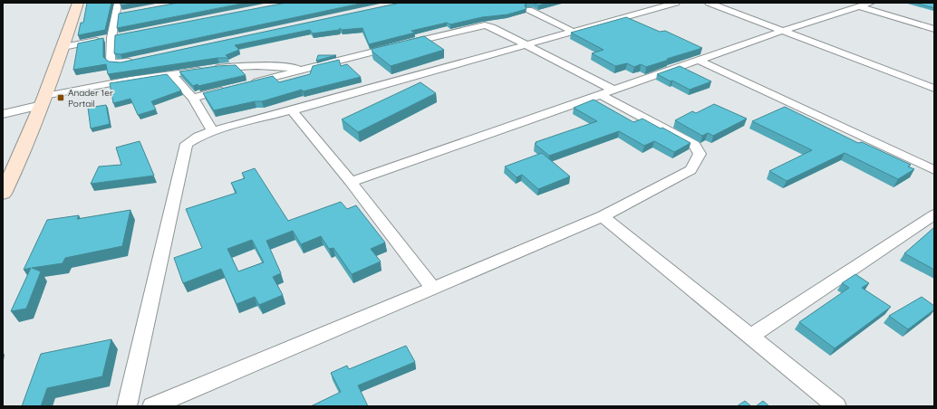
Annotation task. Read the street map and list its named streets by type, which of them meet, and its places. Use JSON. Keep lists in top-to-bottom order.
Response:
{
  "places": {
    "transit": ["Anader 1er Portail"]
  }
}
